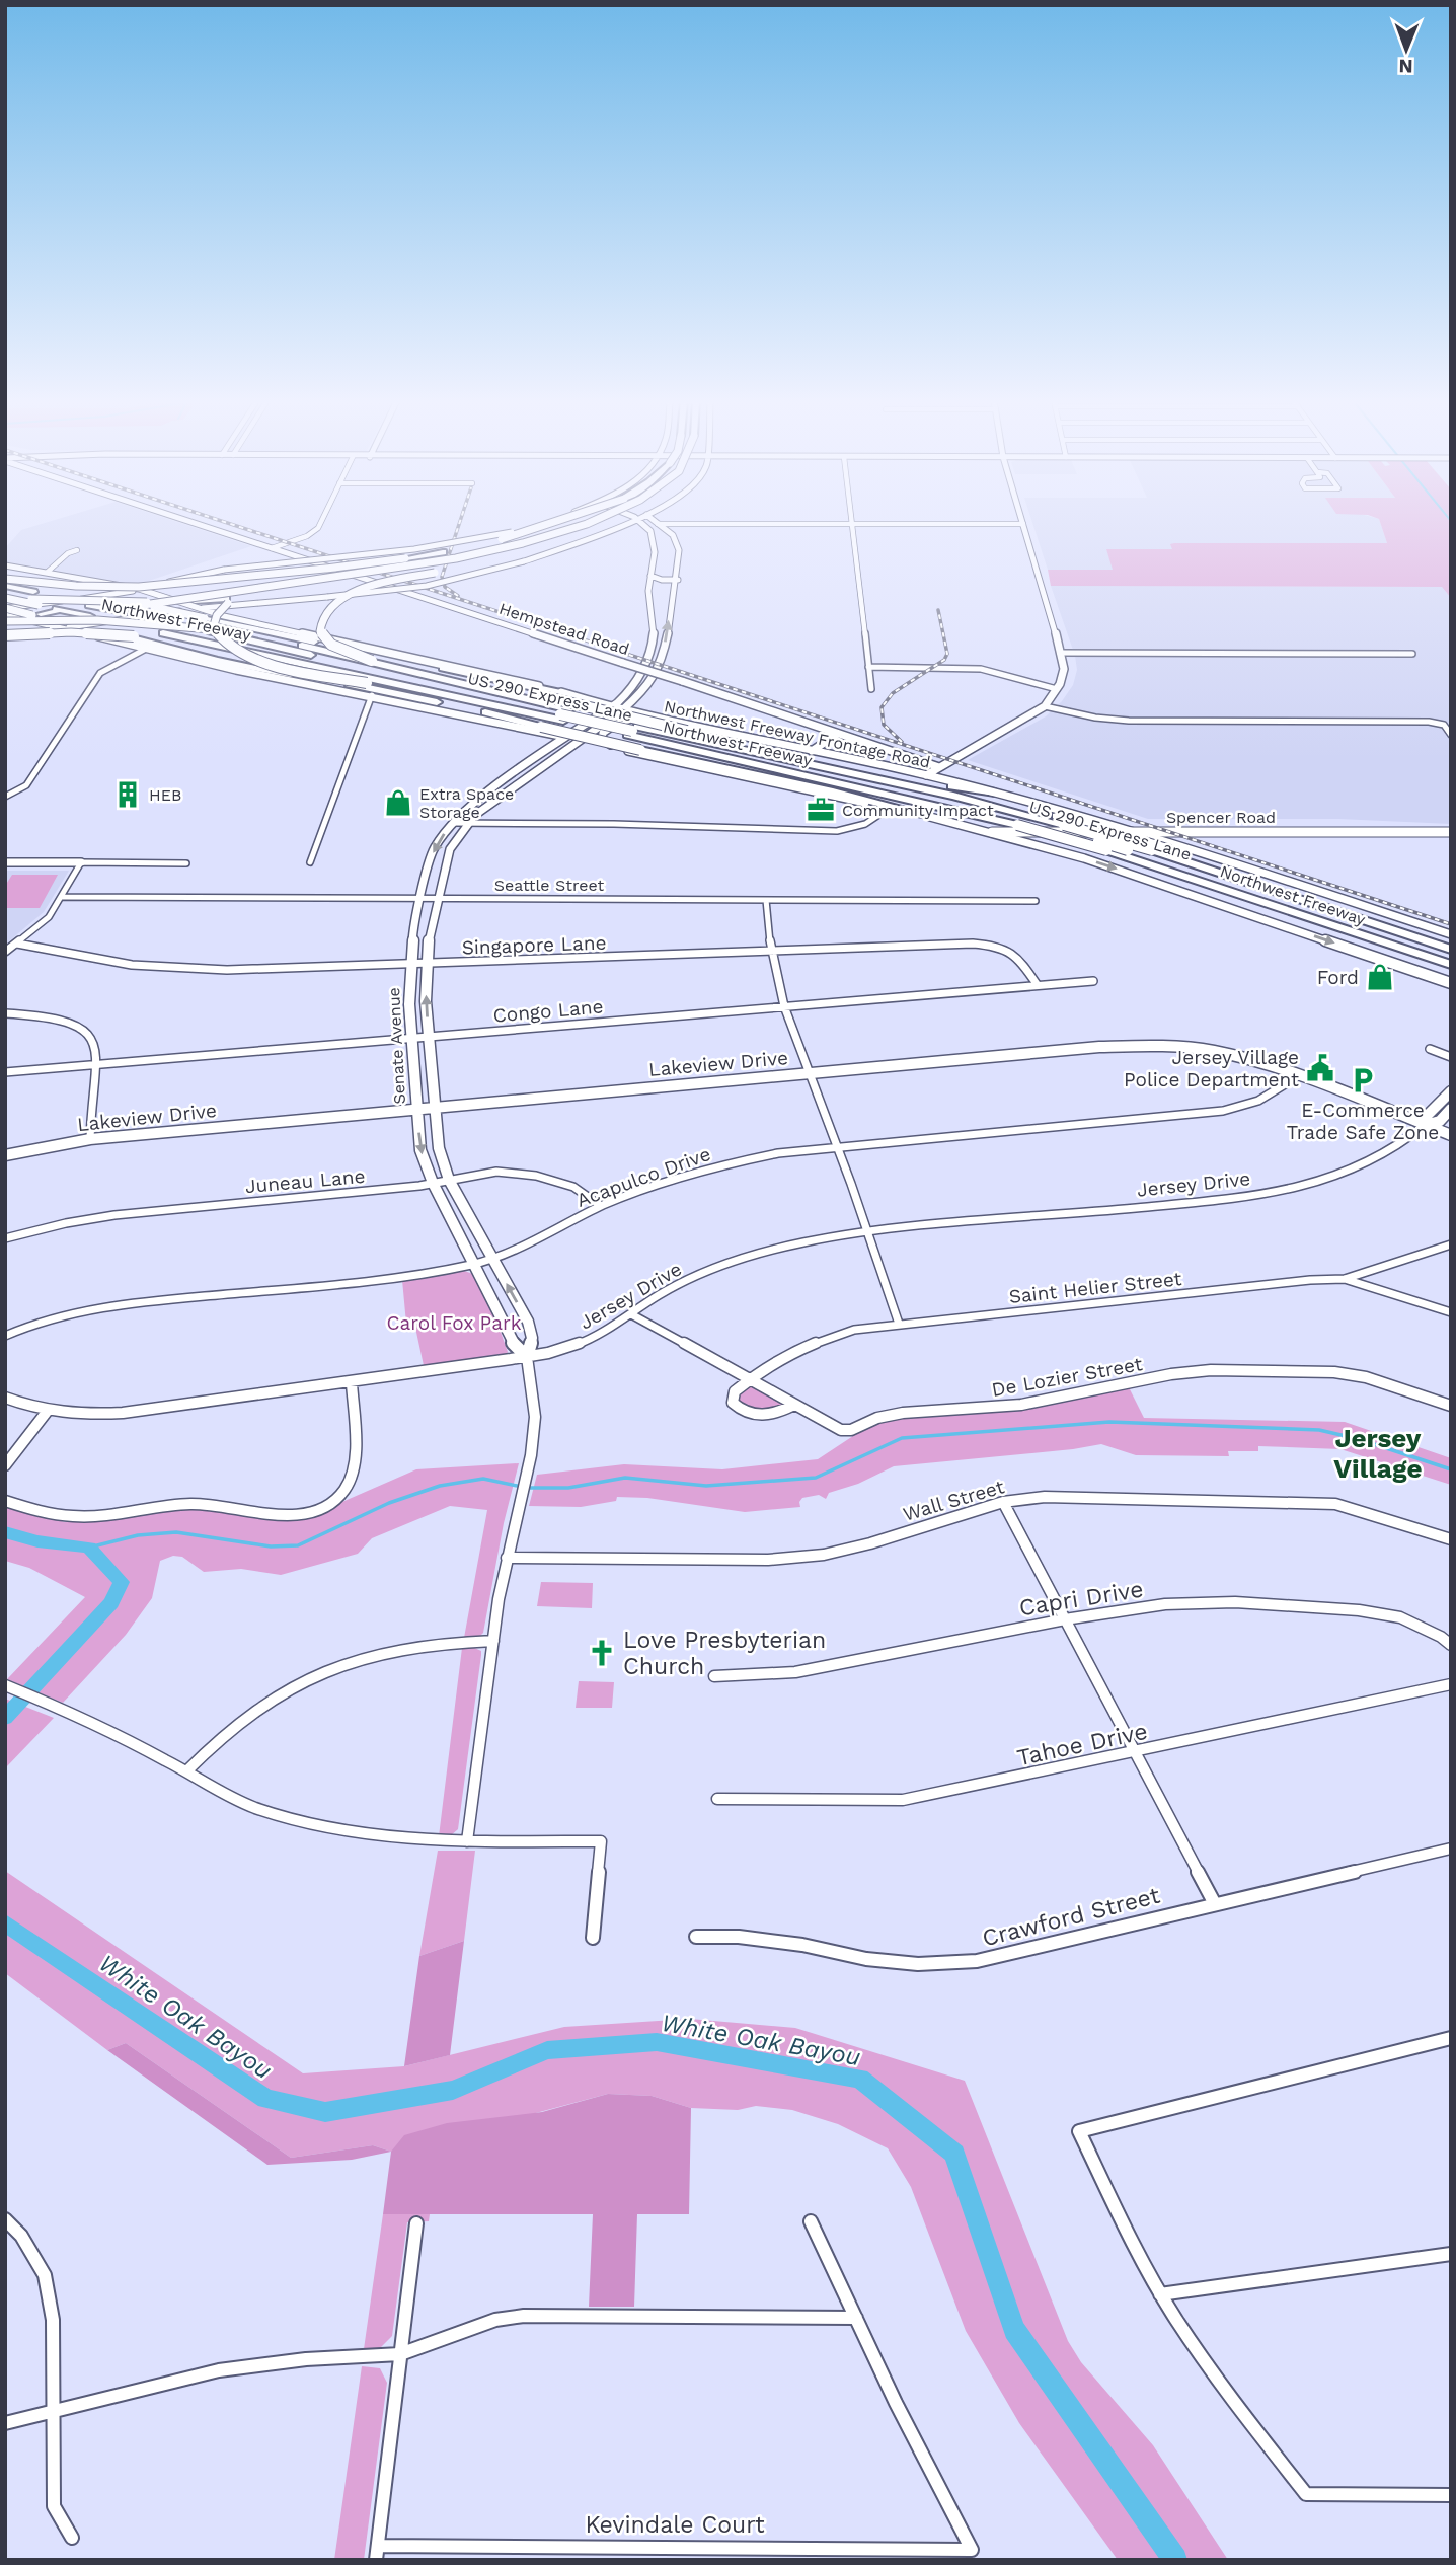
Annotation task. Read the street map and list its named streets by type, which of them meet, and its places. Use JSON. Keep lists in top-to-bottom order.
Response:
{
  "streets": {
    "highway": ["Northwest Freeway", "US 290 Express Lane"],
    "main road": [
      "Hempstead Road",
      "Northwest Freeway Frontage Road",
      "Spencer Road",
      "Senate Avenue",
      "Lakeview Drive",
      "Jersey Drive"
    ],
    "street": [
      "Seattle Street",
      "Singapore Lane",
      "Congo Lane",
      "Acapulco Drive",
      "Juneau Lane",
      "Saint Helier Street",
      "De Lozier Street",
      "Wall Street",
      "Capri Drive",
      "Tahoe Drive",
      "Crawford Street",
      "Kevindale Court"
    ]
  },
  "crossings": [
    ["Northwest Freeway", "US 290 Express Lane"],
    ["Northwest Freeway Frontage Road", "Spencer Road"],
    ["Northwest Freeway Frontage Road", "Senate Avenue"],
    ["Seattle Street", "Senate Avenue"],
    ["Singapore Lane", "Congo Lane"],
    ["Singapore Lane", "Senate Avenue"],
    ["Congo Lane", "Senate Avenue"],
    ["Senate Avenue", "Lakeview Drive"],
    ["Senate Avenue", "Acapulco Drive"],
    ["Senate Avenue", "Juneau Lane"],
    ["Senate Avenue", "Jersey Drive"],
    ["Senate Avenue", "Wall Street"],
    ["Lakeview Drive", "Acapulco Drive"],
    ["Lakeview Drive", "Jersey Drive"],
    ["Acapulco Drive", "Juneau Lane"],
    ["Jersey Drive", "De Lozier Street"],
    ["Saint Helier Street", "De Lozier Street"]
  ],
  "districts": ["Jersey Village"],
  "water": ["White Oak Bayou"],
  "parks": ["Carol Fox Park"],
  "places": {
    "building": ["HEB"],
    "shop": ["Extra Space Storage", "Ford"],
    "office": ["Community Impact"],
    "public building": ["Jersey Village Police Department"],
    "parking": ["E-Commerce Trade Safe Zone"],
    "church": ["Love Presbyterian Church"]
  },
  "north": "bottom"
}
